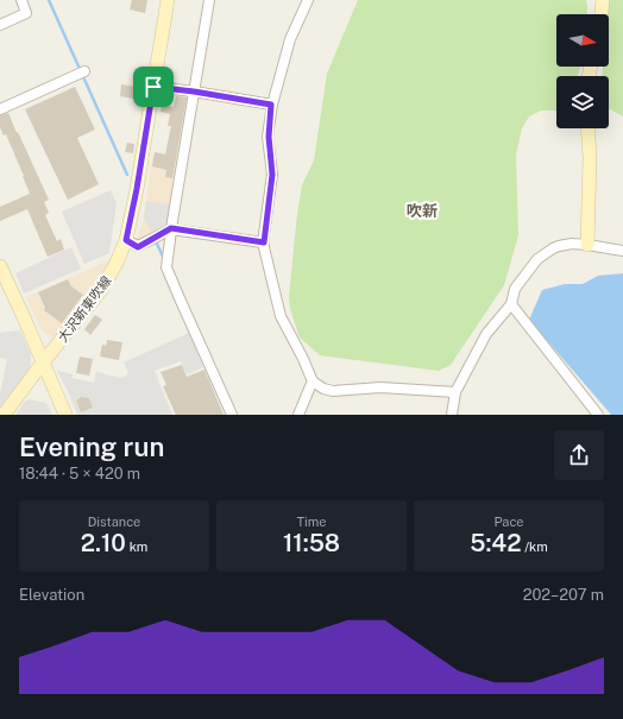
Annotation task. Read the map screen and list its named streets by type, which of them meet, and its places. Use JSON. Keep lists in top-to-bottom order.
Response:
{
  "streets": {
    "main road": ["大沢新東吹線"]
  },
  "districts": ["吹新"],
  "north": "right",
  "page": {
    "heading": ["Evening run", "18:44 · 5 × 420 m"],
    "stats": [
      ["Distance", "2.10 km"],
      ["Time", "11:58"],
      ["Pace", "5:42 /km"]
    ],
    "chart": ["Elevation", "202–207 m"]
  }
}
